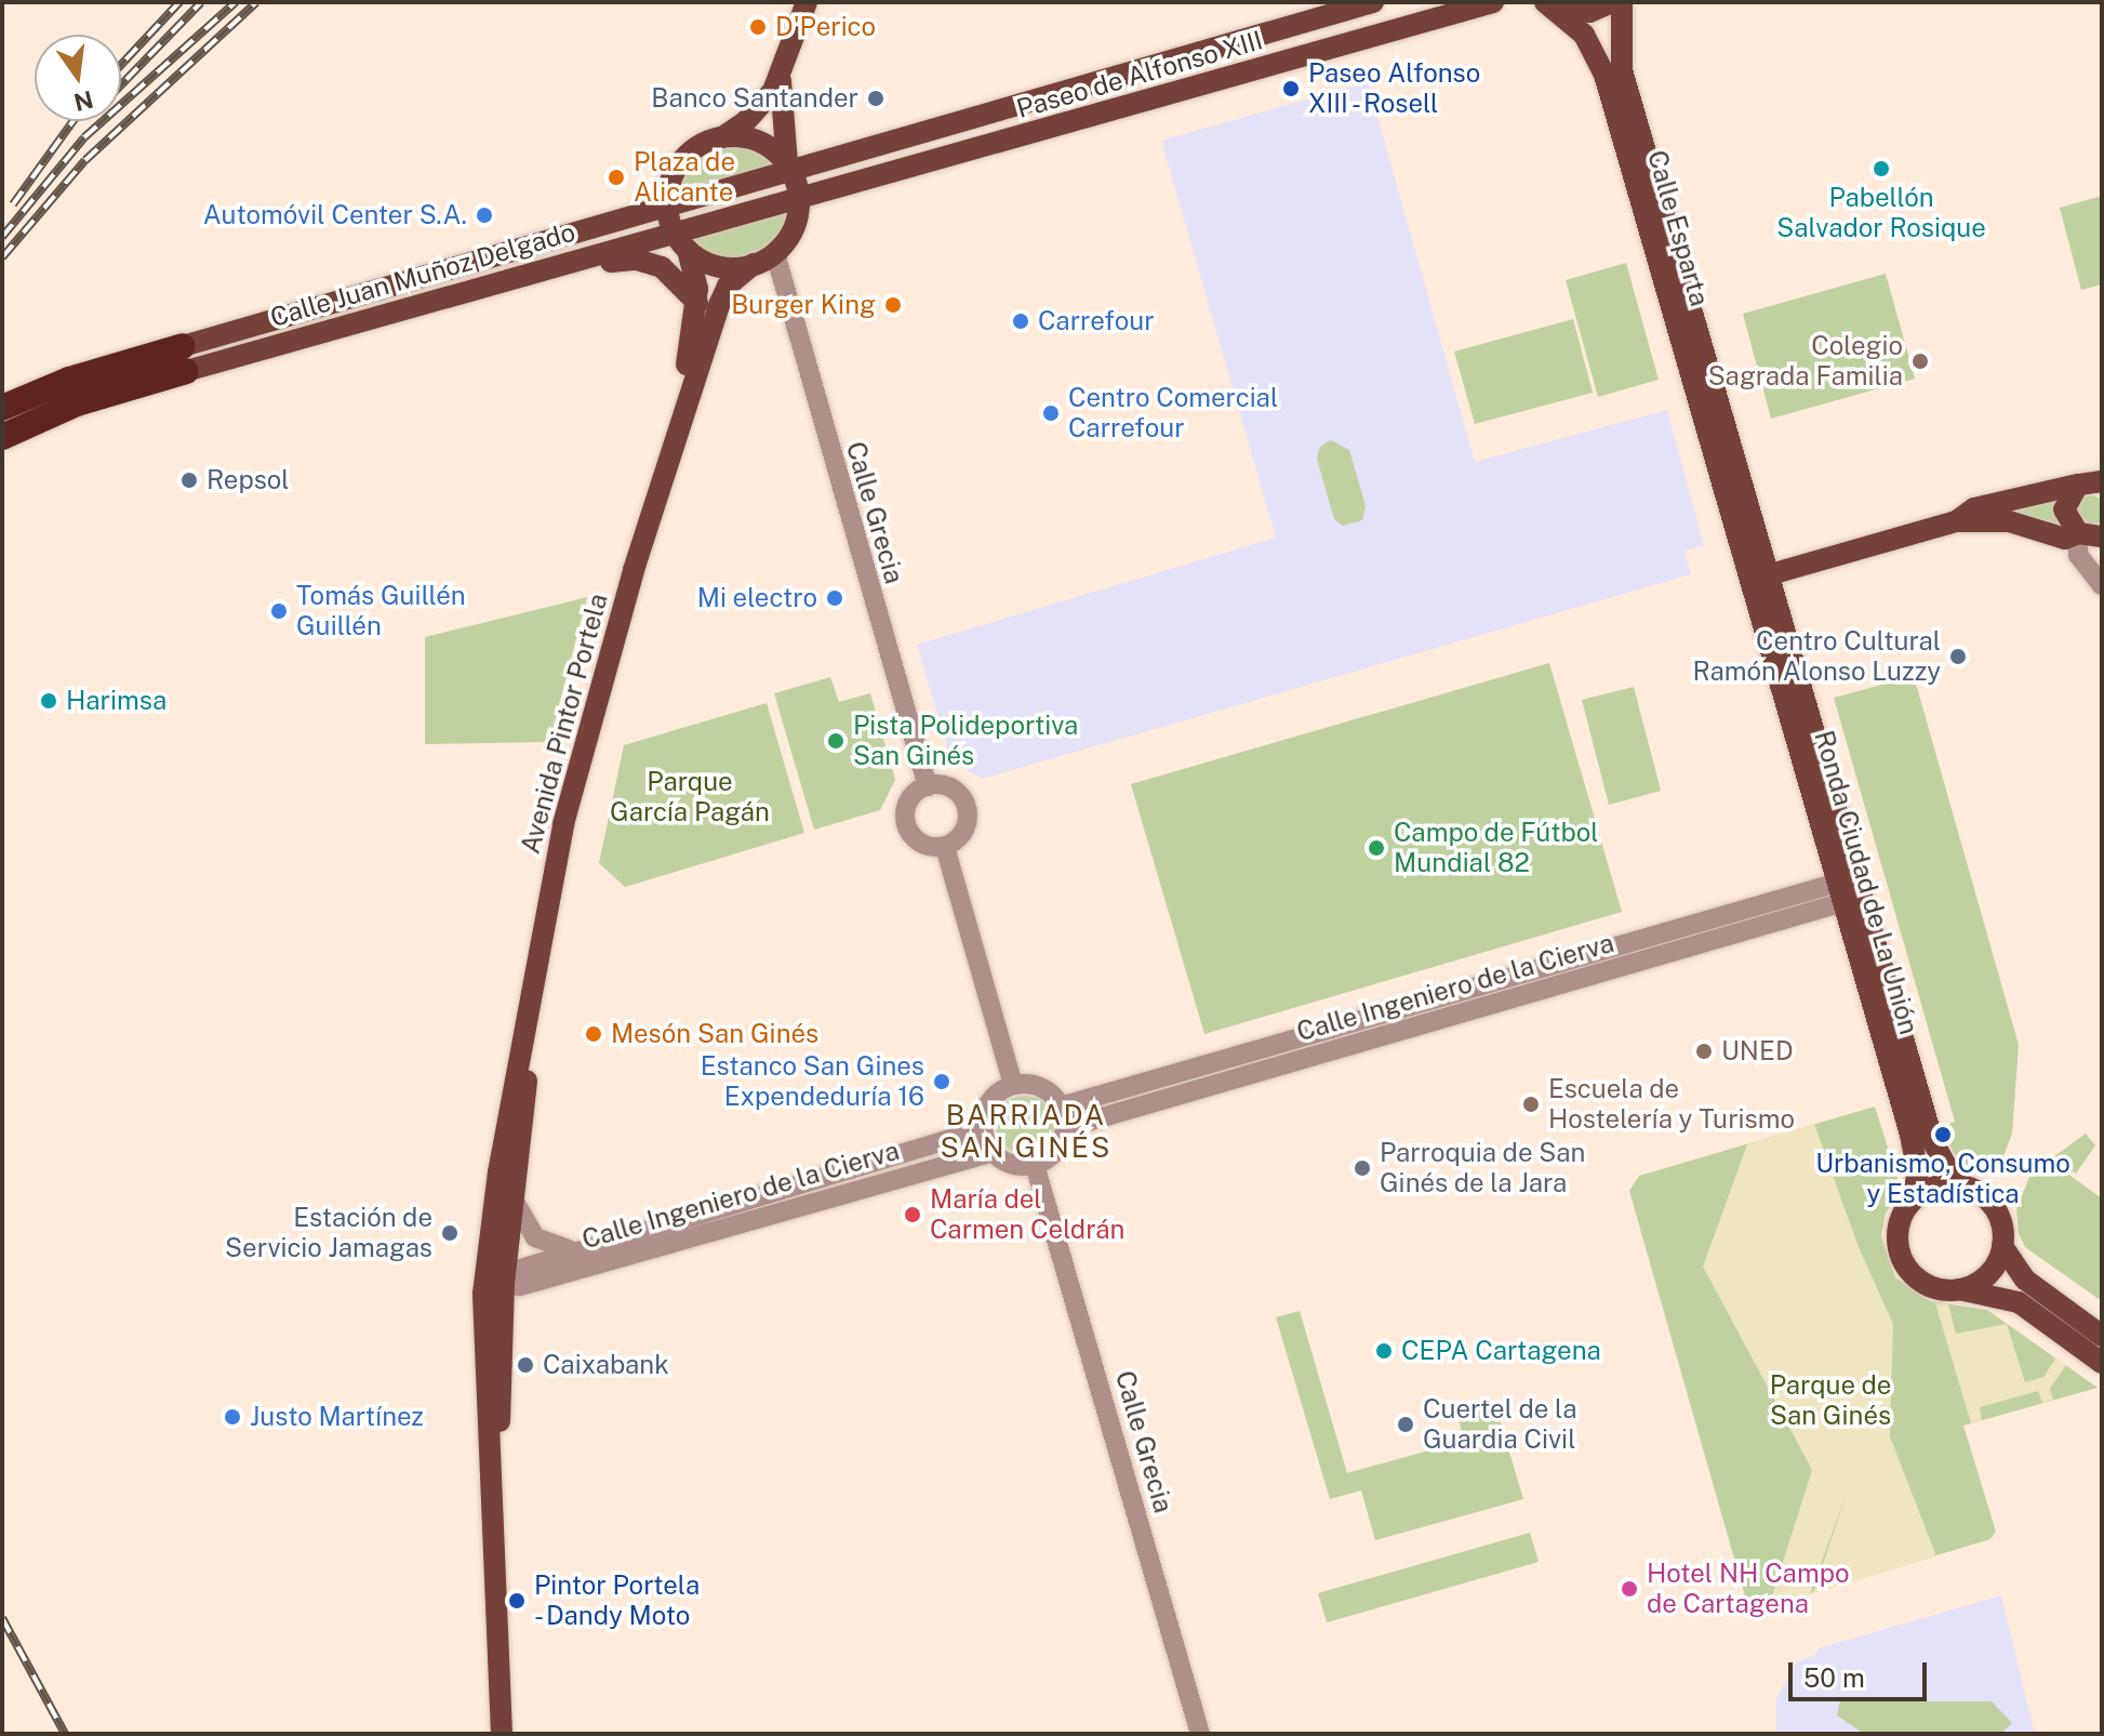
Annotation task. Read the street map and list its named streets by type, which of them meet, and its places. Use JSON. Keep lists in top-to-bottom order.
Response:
{
  "streets": {
    "main road": [
      "Paseo de Alfonso XIII",
      "Calle Esparta",
      "Calle Juan Muñoz Delgado",
      "Avenida Pintor Portela",
      "Ronda Ciudad de La Unión"
    ],
    "street": ["Calle Grecia", "Calle Ingeniero de la Cierva"]
  },
  "crossings": [
    ["Calle Esparta", "Ronda Ciudad de La Unión"],
    ["Calle Juan Muñoz Delgado", "Avenida Pintor Portela"],
    ["Calle Grecia", "Calle Ingeniero de la Cierva"],
    ["Avenida Pintor Portela", "Calle Ingeniero de la Cierva"],
    ["Ronda Ciudad de La Unión", "Calle Ingeniero de la Cierva"]
  ],
  "districts": ["BARRIADA SAN GINÉS"],
  "parks": ["Parque García Pagán", "Parque de San Ginés"],
  "places": [
    "D'Perico",
    "Paseo Alfonso XIII - Rosell",
    "Banco Santander",
    "Pabellón Salvador Rosique",
    "Plaza de Alicante",
    "Automóvil Center S.A.",
    "Burger King",
    "Carrefour",
    "Colegio Sagrada Familia",
    "Centro Comercial Carrefour",
    "Repsol",
    "Mi electro",
    "Tomás Guillén Guillén",
    "Centro Cultural Ramón Alonso Luzzy",
    "Harimsa",
    "Pista Polideportiva San Ginés",
    "Campo de Fútbol Mundial 82",
    "Mesón San Ginés",
    "UNED",
    "Estanco San Gines Expendeduría 16",
    "Escuela de Hostelería y Turismo",
    "Urbanismo, Consumo y Estadística",
    "Parroquia de San Ginés de la Jara",
    "María del Carmen Celdrán",
    "Estación de Servicio Jamagas",
    "CEPA Cartagena",
    "Caixabank",
    "Justo Martínez",
    "Cuertel de la Guardia Civil",
    "Hotel NH Campo de Cartagena",
    "Pintor Portela - Dandy Moto"
  ],
  "scale_bar": "50 m",
  "north": "bottom"
}
